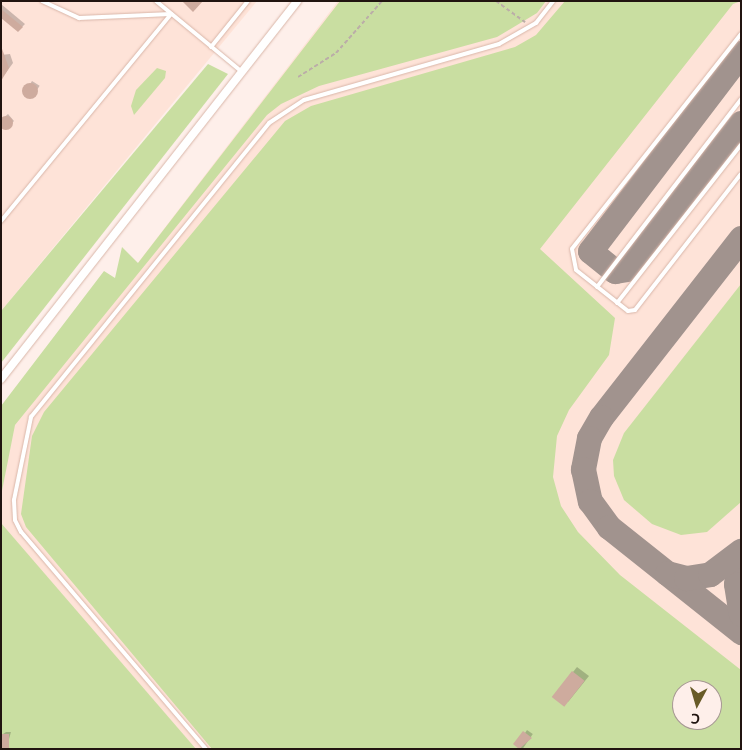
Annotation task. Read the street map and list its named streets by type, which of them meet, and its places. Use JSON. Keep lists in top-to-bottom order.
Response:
{
  "north": "bottom"
}
